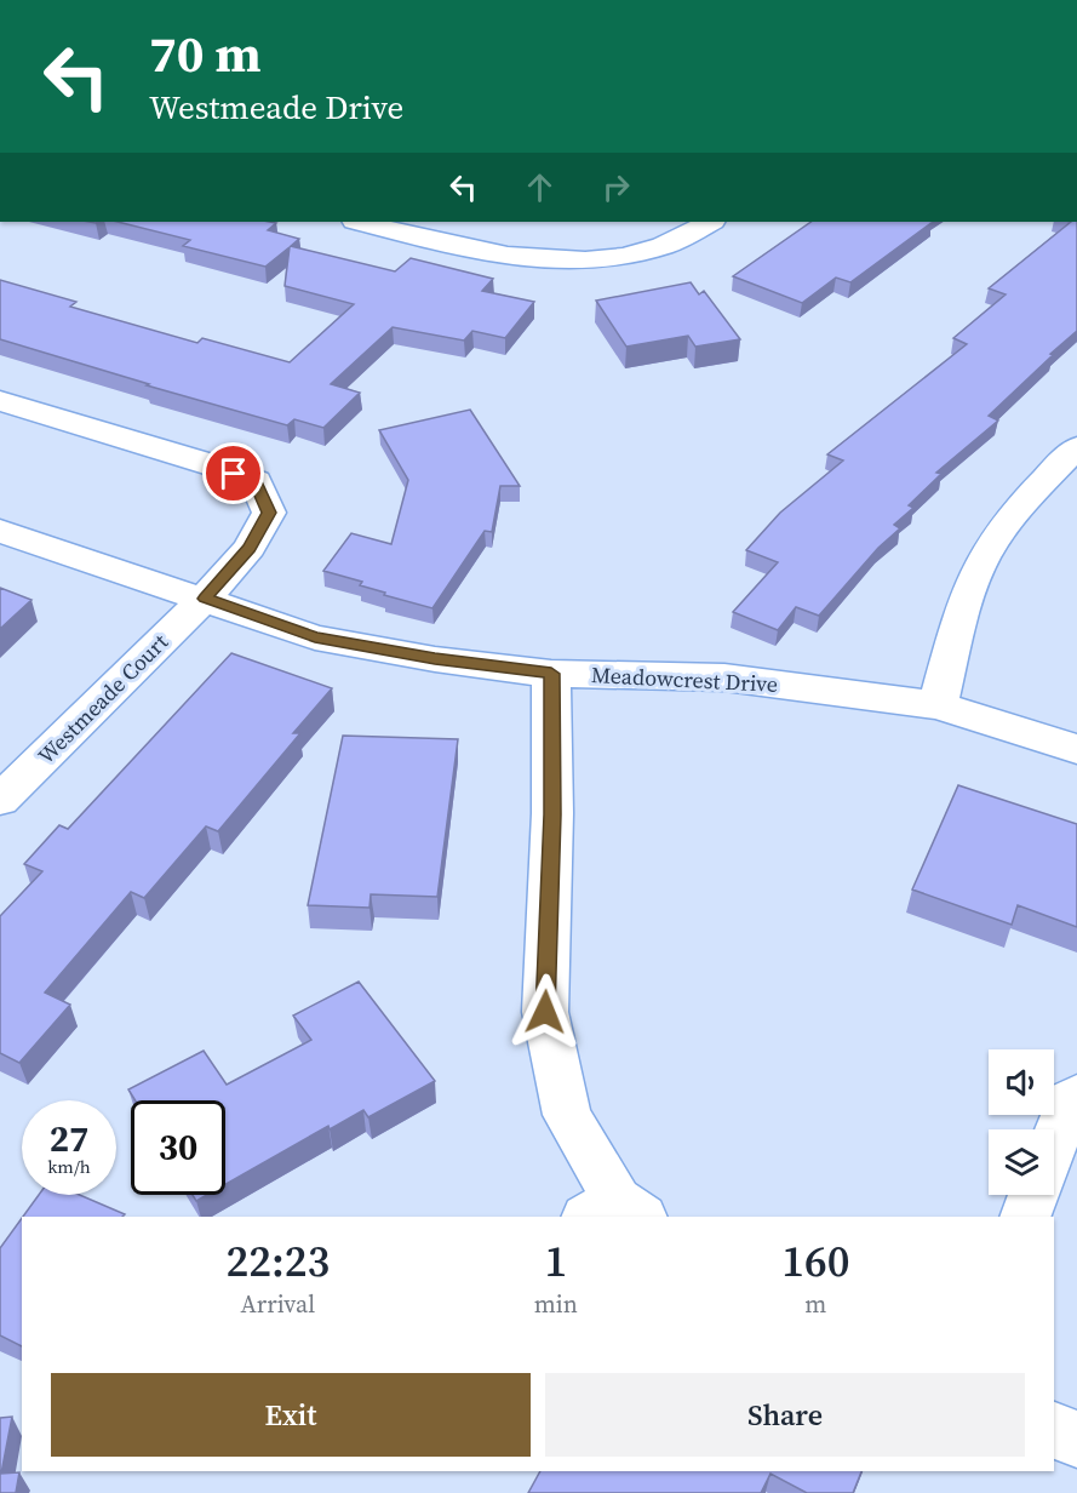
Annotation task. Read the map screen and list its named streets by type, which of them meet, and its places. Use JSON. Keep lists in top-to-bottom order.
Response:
{
  "streets": {
    "street": ["Meadowcrest Drive", "Westmeade Court"]
  },
  "crossings": [
    ["Meadowcrest Drive", "Westmeade Court"]
  ],
  "page": {
    "turn": ["70 m", "Westmeade Drive"],
    "speed": "27 km/h",
    "limit": "30",
    "eta": [
      "22:23",
      "Arrival",
      "1",
      "min",
      "160",
      "m"
    ],
    "buttons": ["Exit", "Share"]
  }
}
